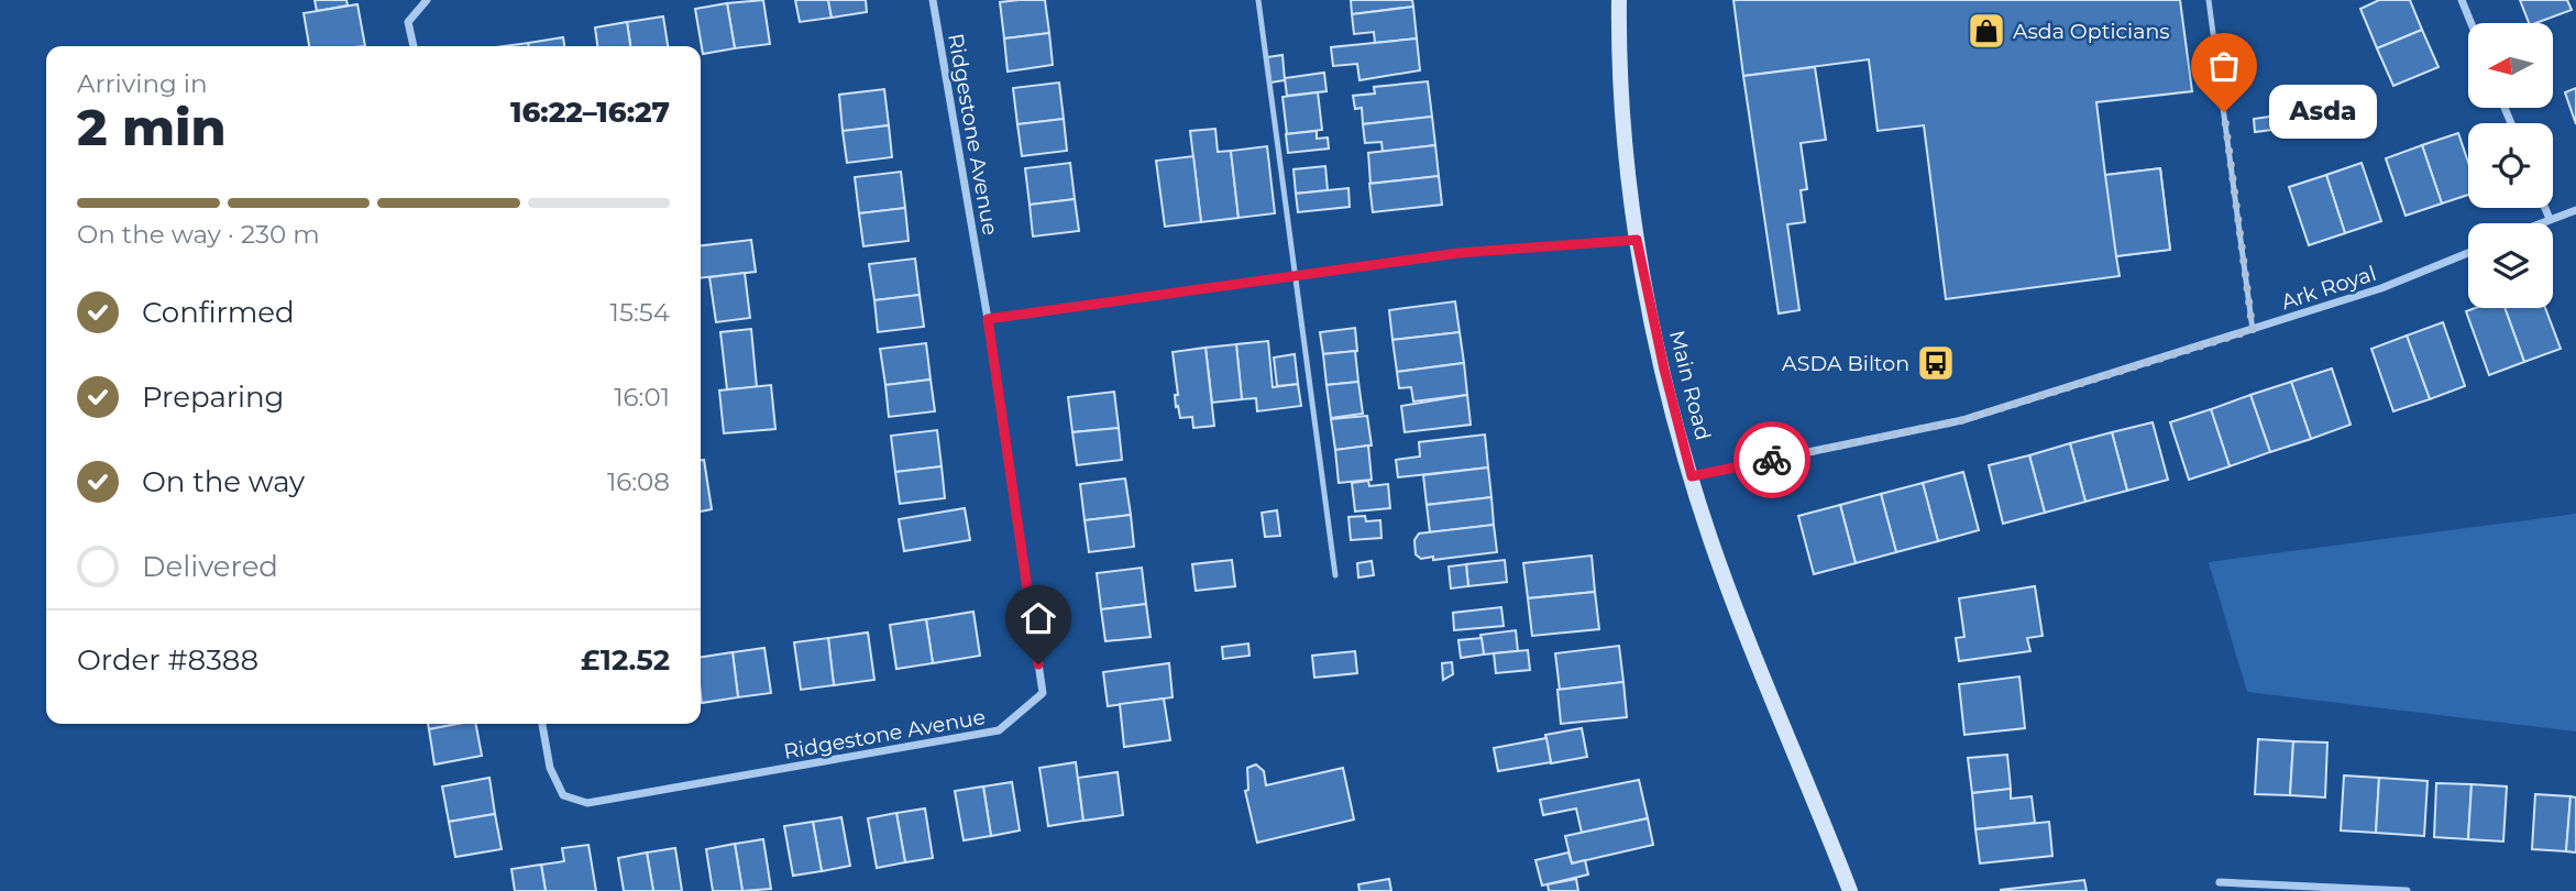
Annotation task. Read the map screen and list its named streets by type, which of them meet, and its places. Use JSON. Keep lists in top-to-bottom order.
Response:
{
  "streets": {
    "main road": ["Main Road"],
    "street": ["Ridgestone Avenue", "Ark Royal"]
  },
  "crossings": [
    ["Ark Royal", "Main Road"]
  ],
  "places": {
    "shop": ["Asda Opticians"],
    "other": ["Asda"],
    "bus stop": ["ASDA Bilton"]
  },
  "north": "left",
  "page": {
    "heading": ["2 min", "Arriving in", "16:22–16:27"],
    "panel": ["Order #8388", "£12.52"],
    "bubble": "Asda",
    "bar": "On the way · 230 m",
    "list": [
      ["Confirmed", "15:54"],
      ["Preparing", "16:01"],
      ["On the way", "16:08"],
      "Delivered"
    ]
  }
}
